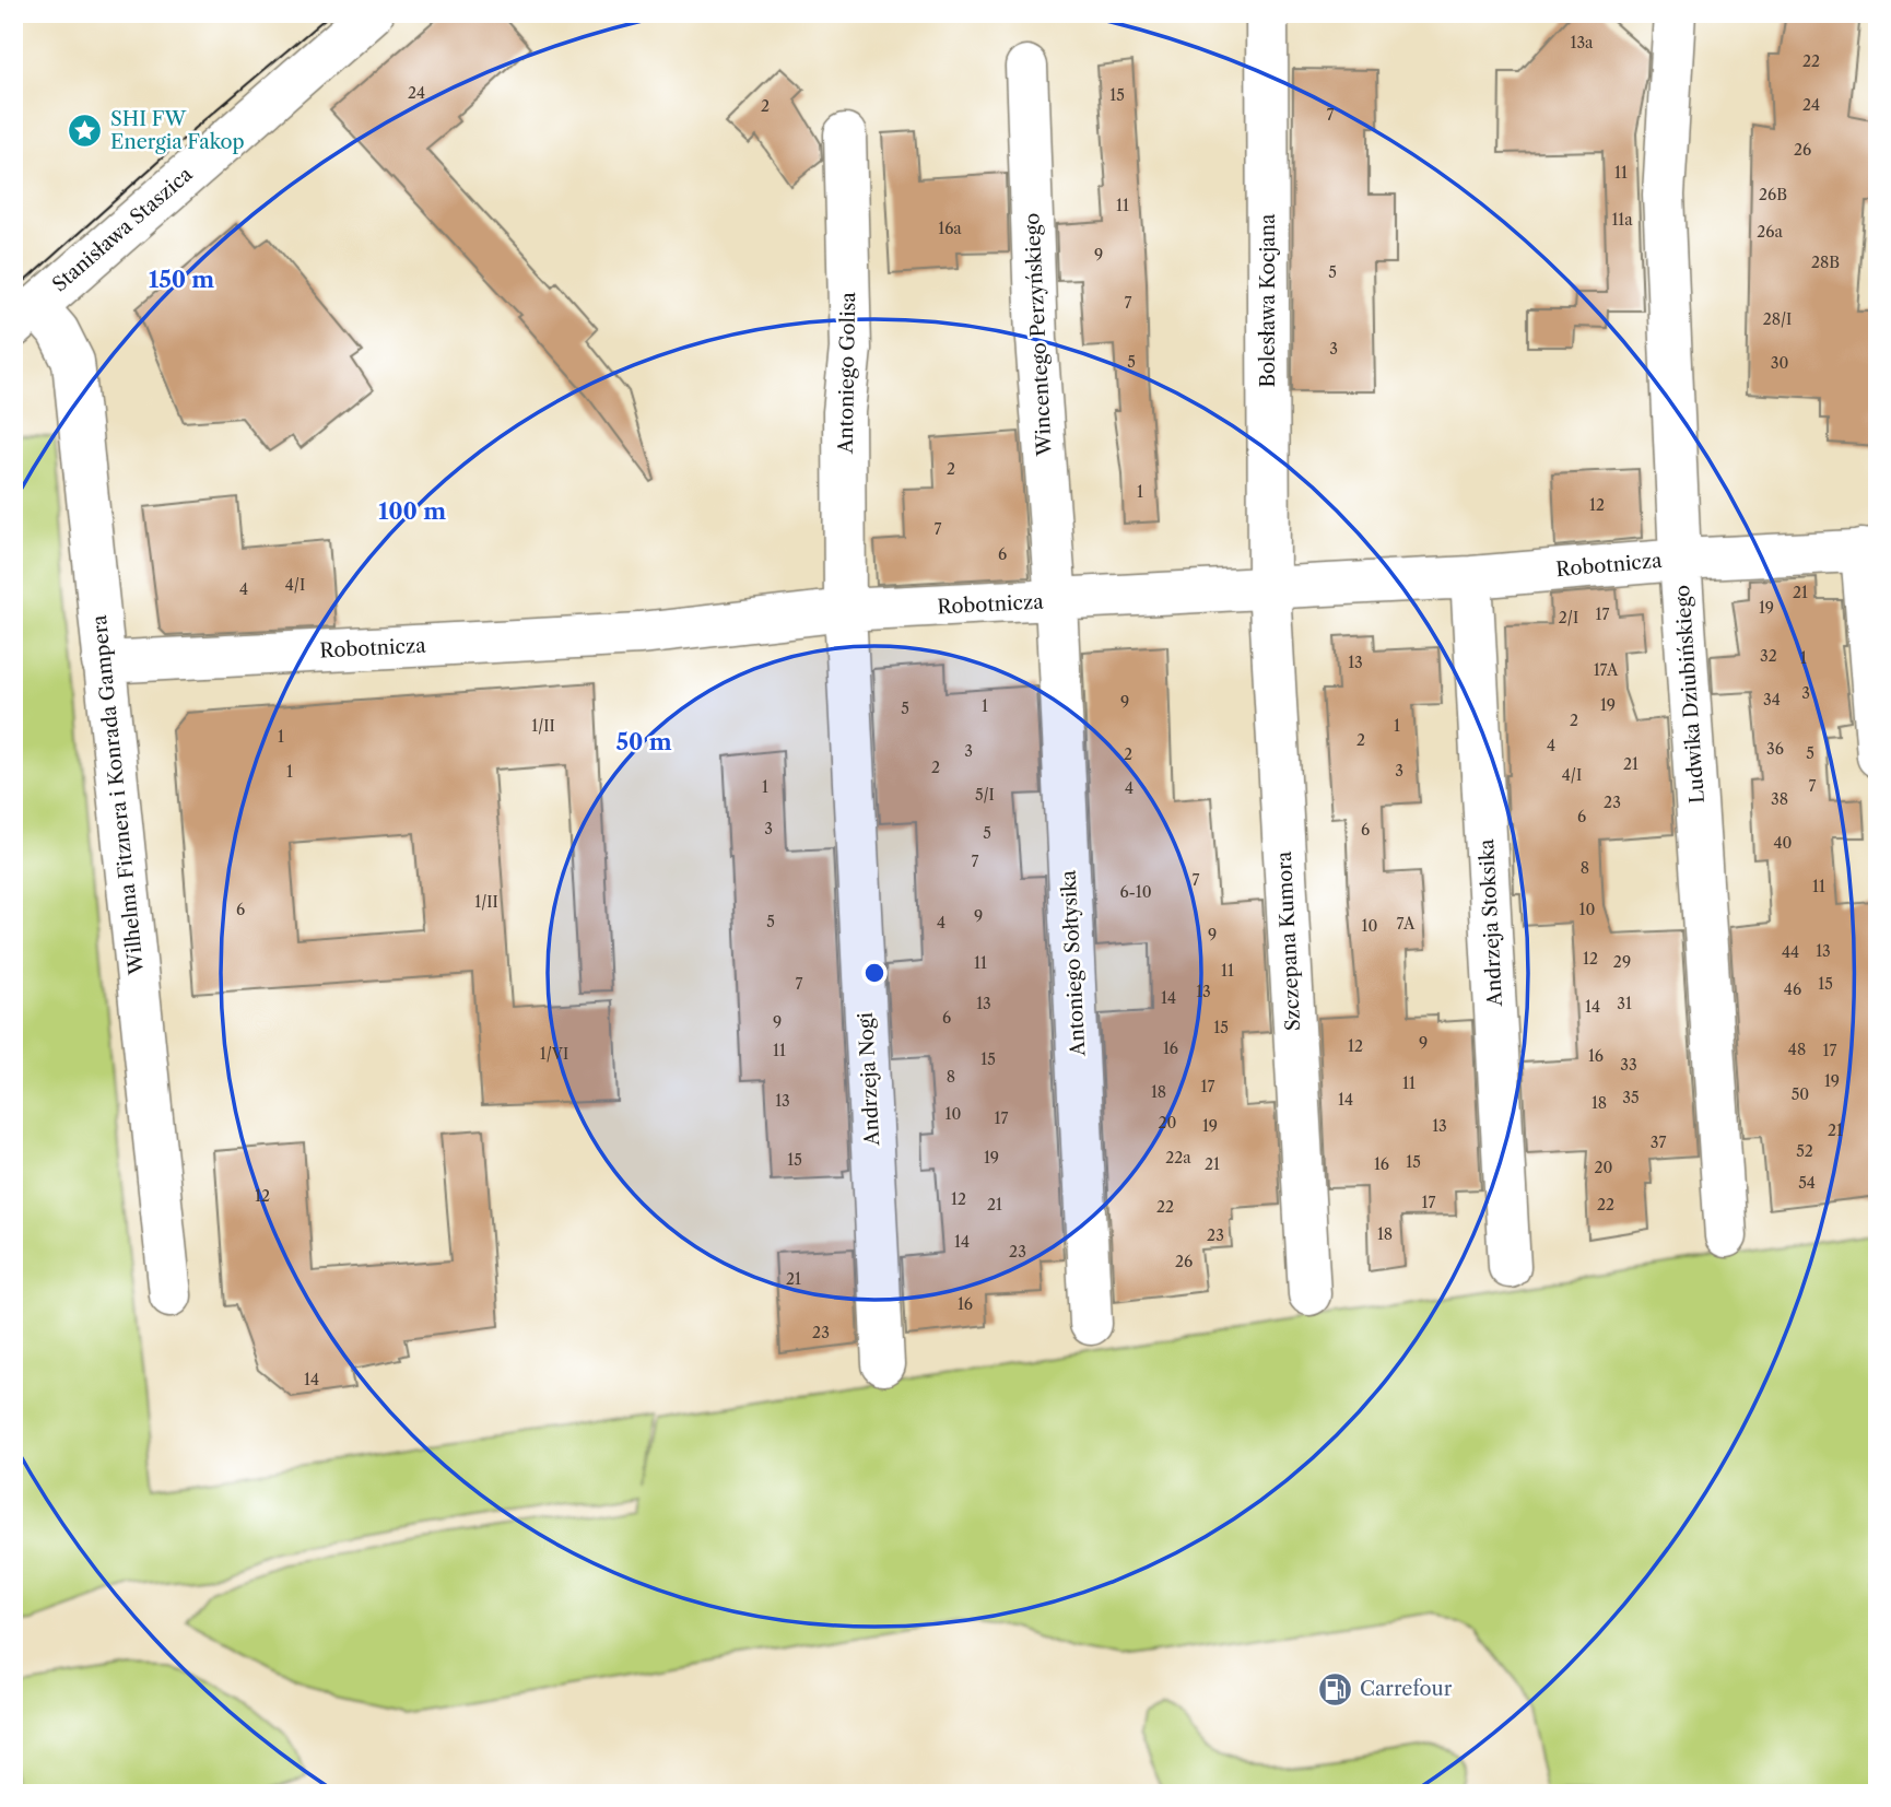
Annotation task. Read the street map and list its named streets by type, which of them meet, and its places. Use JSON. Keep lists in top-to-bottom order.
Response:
{
  "streets": {
    "street": [
      "Stanisława Staszica",
      "Bolesława Kocjana",
      "Wincentego Perzyńskiego",
      "Antoniego Golisa",
      "Robotnicza",
      "Ludwika Dziubińskiego",
      "Wilhelma Fitznera i Konrada Gampera",
      "Andrzeja Stoksika",
      "Szczepana Kumora",
      "Antoniego Sołtysika",
      "Andrzeja Nogi"
    ]
  },
  "crossings": [
    ["Stanisława Staszica", "Wilhelma Fitznera i Konrada Gampera"],
    ["Bolesława Kocjana", "Robotnicza"],
    ["Bolesława Kocjana", "Szczepana Kumora"],
    ["Wincentego Perzyńskiego", "Robotnicza"],
    ["Wincentego Perzyńskiego", "Antoniego Sołtysika"],
    ["Antoniego Golisa", "Robotnicza"],
    ["Antoniego Golisa", "Andrzeja Nogi"],
    ["Robotnicza", "Ludwika Dziubińskiego"],
    ["Robotnicza", "Wilhelma Fitznera i Konrada Gampera"],
    ["Robotnicza", "Andrzeja Stoksika"],
    ["Robotnicza", "Szczepana Kumora"],
    ["Robotnicza", "Antoniego Sołtysika"],
    ["Robotnicza", "Andrzeja Nogi"]
  ],
  "places": {
    "place": ["SHI FW Energia Fakop"],
    "fuel station": ["Carrefour"]
  },
  "house_numbers": [
    "13a",
    "22",
    "24",
    "15",
    "24",
    "2",
    "7",
    "26",
    "11",
    "26B",
    "11",
    "11a",
    "16a",
    "26a",
    "9",
    "28B",
    "5",
    "7",
    "28/I",
    "3",
    "5",
    "30",
    "2",
    "1",
    "12",
    "7",
    "6",
    "4/I",
    "4",
    "21",
    "19",
    "17",
    "2/I",
    "32",
    "1",
    "13",
    "17A",
    "3",
    "34",
    "9",
    "19",
    "1",
    "5",
    "2",
    "1/II",
    "1",
    "1",
    "2",
    "4",
    "36",
    "3",
    "5",
    "2",
    "21",
    "2",
    "3",
    "1",
    "4/I",
    "7",
    "1",
    "4",
    "5/I",
    "38",
    "23",
    "6",
    "3",
    "6",
    "5",
    "40",
    "7",
    "8",
    "7",
    "11",
    "6-10",
    "1/II",
    "6",
    "10",
    "9",
    "5",
    "4",
    "7A",
    "10",
    "9",
    "13",
    "44",
    "12",
    "29",
    "11",
    "11",
    "7",
    "15",
    "46",
    "13",
    "14",
    "13",
    "31",
    "14",
    "6",
    "9",
    "15",
    "9",
    "12",
    "16",
    "48",
    "11",
    "17",
    "1/VI",
    "16",
    "15",
    "33",
    "8",
    "19",
    "11",
    "17",
    "18",
    "50",
    "35",
    "14",
    "13",
    "18",
    "10",
    "17",
    "20",
    "19",
    "13",
    "21",
    "37",
    "52",
    "19",
    "22a",
    "15",
    "15",
    "21",
    "16",
    "20",
    "54",
    "12",
    "12",
    "17",
    "21",
    "22",
    "22",
    "18",
    "23",
    "14",
    "23",
    "26",
    "21",
    "16",
    "23",
    "14"
  ],
  "rings": ["150 m", "100 m", "50 m"]
}
